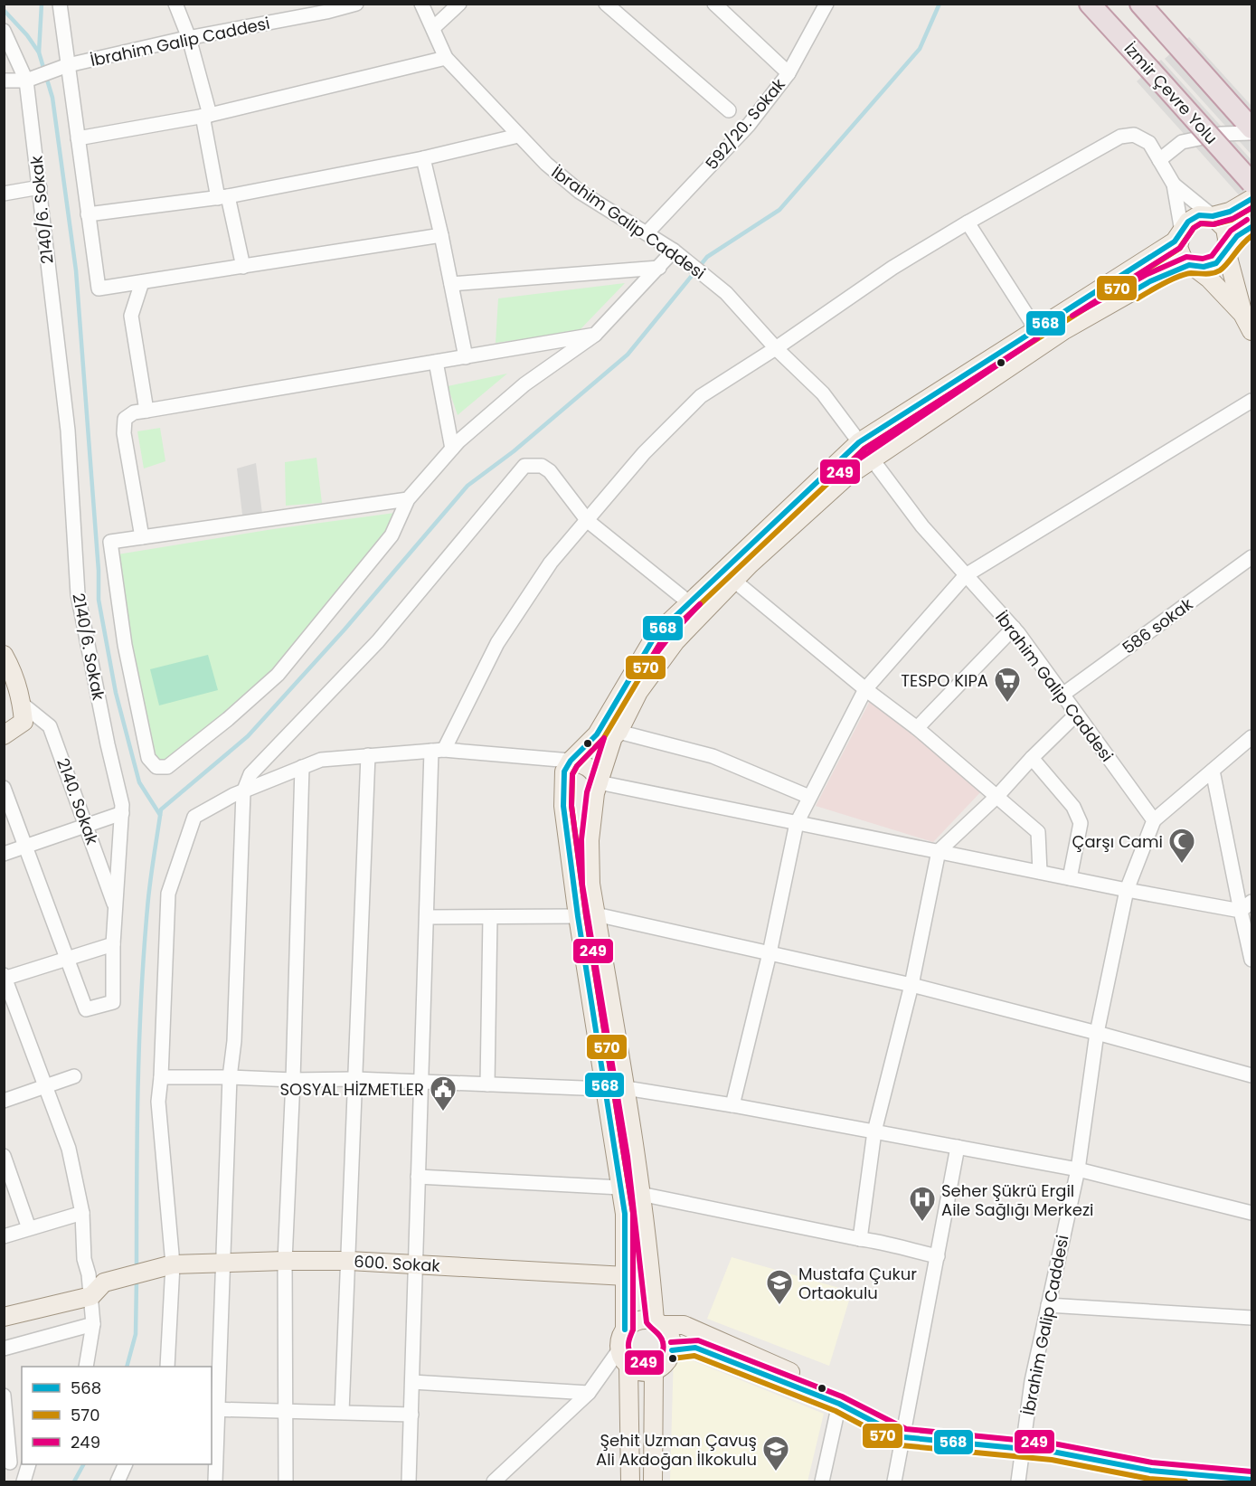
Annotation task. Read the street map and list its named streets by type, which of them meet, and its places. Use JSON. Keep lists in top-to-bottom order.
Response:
{
  "streets": {
    "highway": ["İzmir Çevre Yolu"],
    "main road": ["600. Sokak"],
    "street": [
      "İbrahim Galip Caddesi",
      "592/20. Sokak",
      "2140/6. Sokak",
      "586 sokak",
      "2140. Sokak"
    ]
  },
  "crossings": [
    ["İbrahim Galip Caddesi", "592/20. Sokak"],
    ["İbrahim Galip Caddesi", "2140/6. Sokak"],
    ["İbrahim Galip Caddesi", "586 sokak"],
    ["2140/6. Sokak", "2140. Sokak"]
  ],
  "places": {
    "supermarket": ["TESPO KIPA"],
    "mosque": ["Çarşı Cami"],
    "public building": ["SOSYAL HİZMETLER"],
    "hospital": ["Seher Şükrü Ergil Aile Sağlığı Merkezi"],
    "school or university": ["Mustafa Çukur Ortaokulu", "Şehit Uzman Çavuş Ali Akdoğan İlkokulu"]
  },
  "lines": ["transit line 568", "transit line 570", "transit line 249"],
  "legend": ["568", "570", "249"]
}
